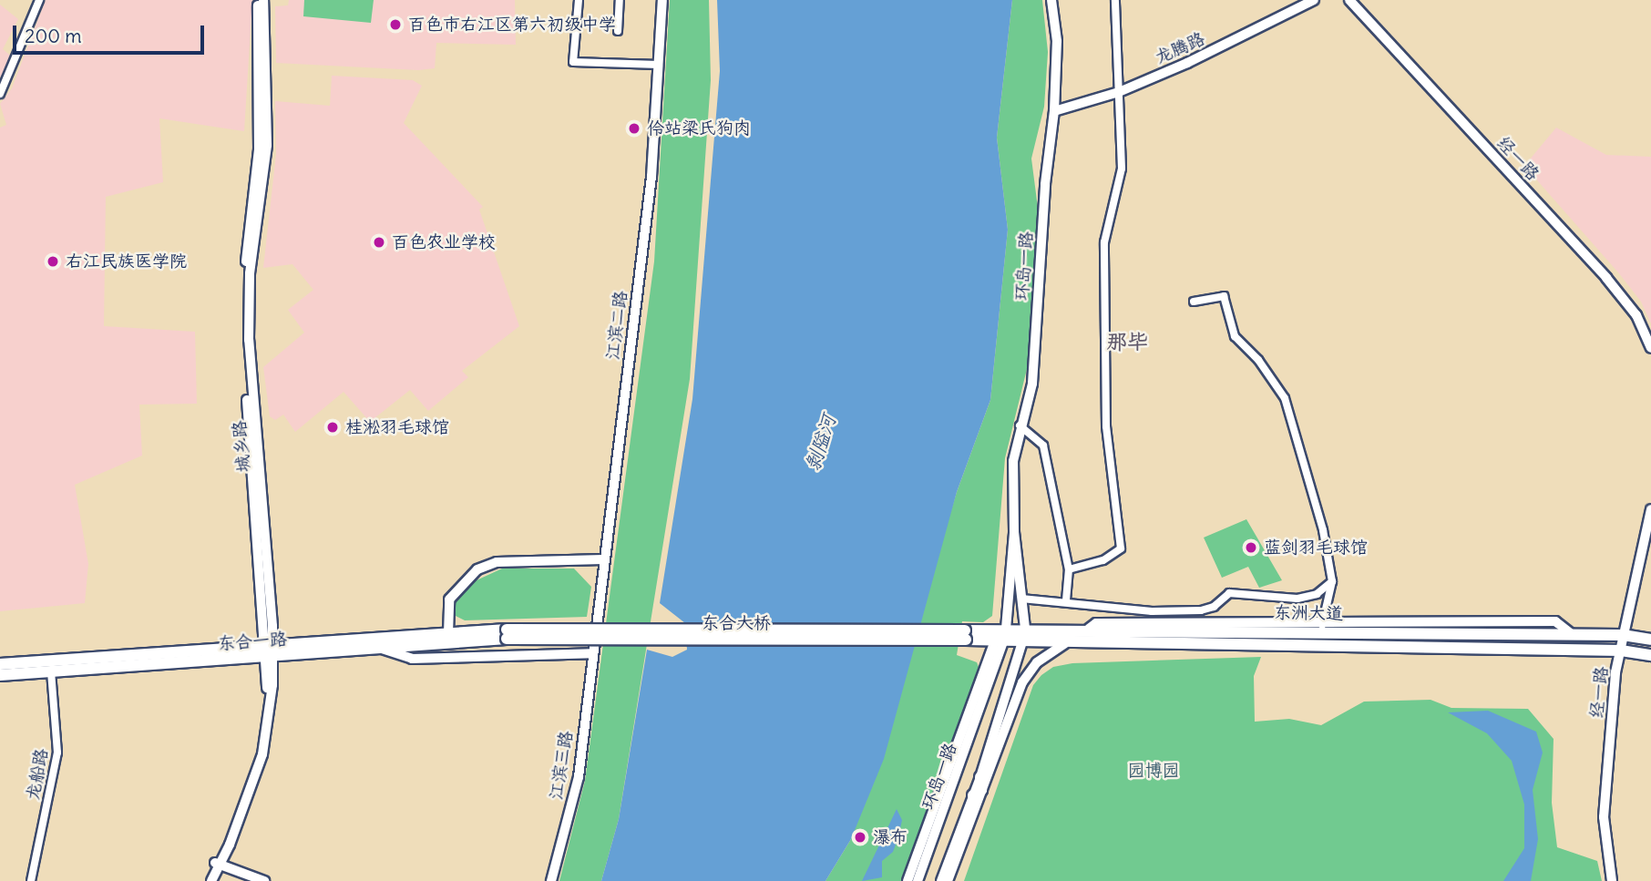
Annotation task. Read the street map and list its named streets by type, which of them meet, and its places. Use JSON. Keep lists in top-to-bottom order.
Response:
{
  "streets": {
    "main road": [
      "环岛一路",
      "江滨二路",
      "城乡路",
      "东洲大道",
      "东合大桥",
      "东合一路",
      "江滨三路"
    ],
    "street": ["龙腾路", "经一路", "龙船路"]
  },
  "crossings": [
    ["龙腾路", "环岛一路"],
    ["经一路", "东洲大道"],
    ["环岛一路", "东洲大道"],
    ["江滨二路", "江滨三路"],
    ["城乡路", "东合一路"],
    ["东洲大道", "东合大桥"],
    ["东合大桥", "东合一路"],
    ["东合一路", "龙船路"]
  ],
  "districts": ["那毕"],
  "water": ["剥隘河"],
  "parks": ["园博园"],
  "places": [
    "百色市右江区第六初级中学",
    "伶站梁氏狗肉",
    "百色农业学校",
    "右江民族医学院",
    "桂淞羽毛球馆",
    "蓝剑羽毛球馆",
    "瀑布"
  ],
  "scale_bar": "200 m"
}
